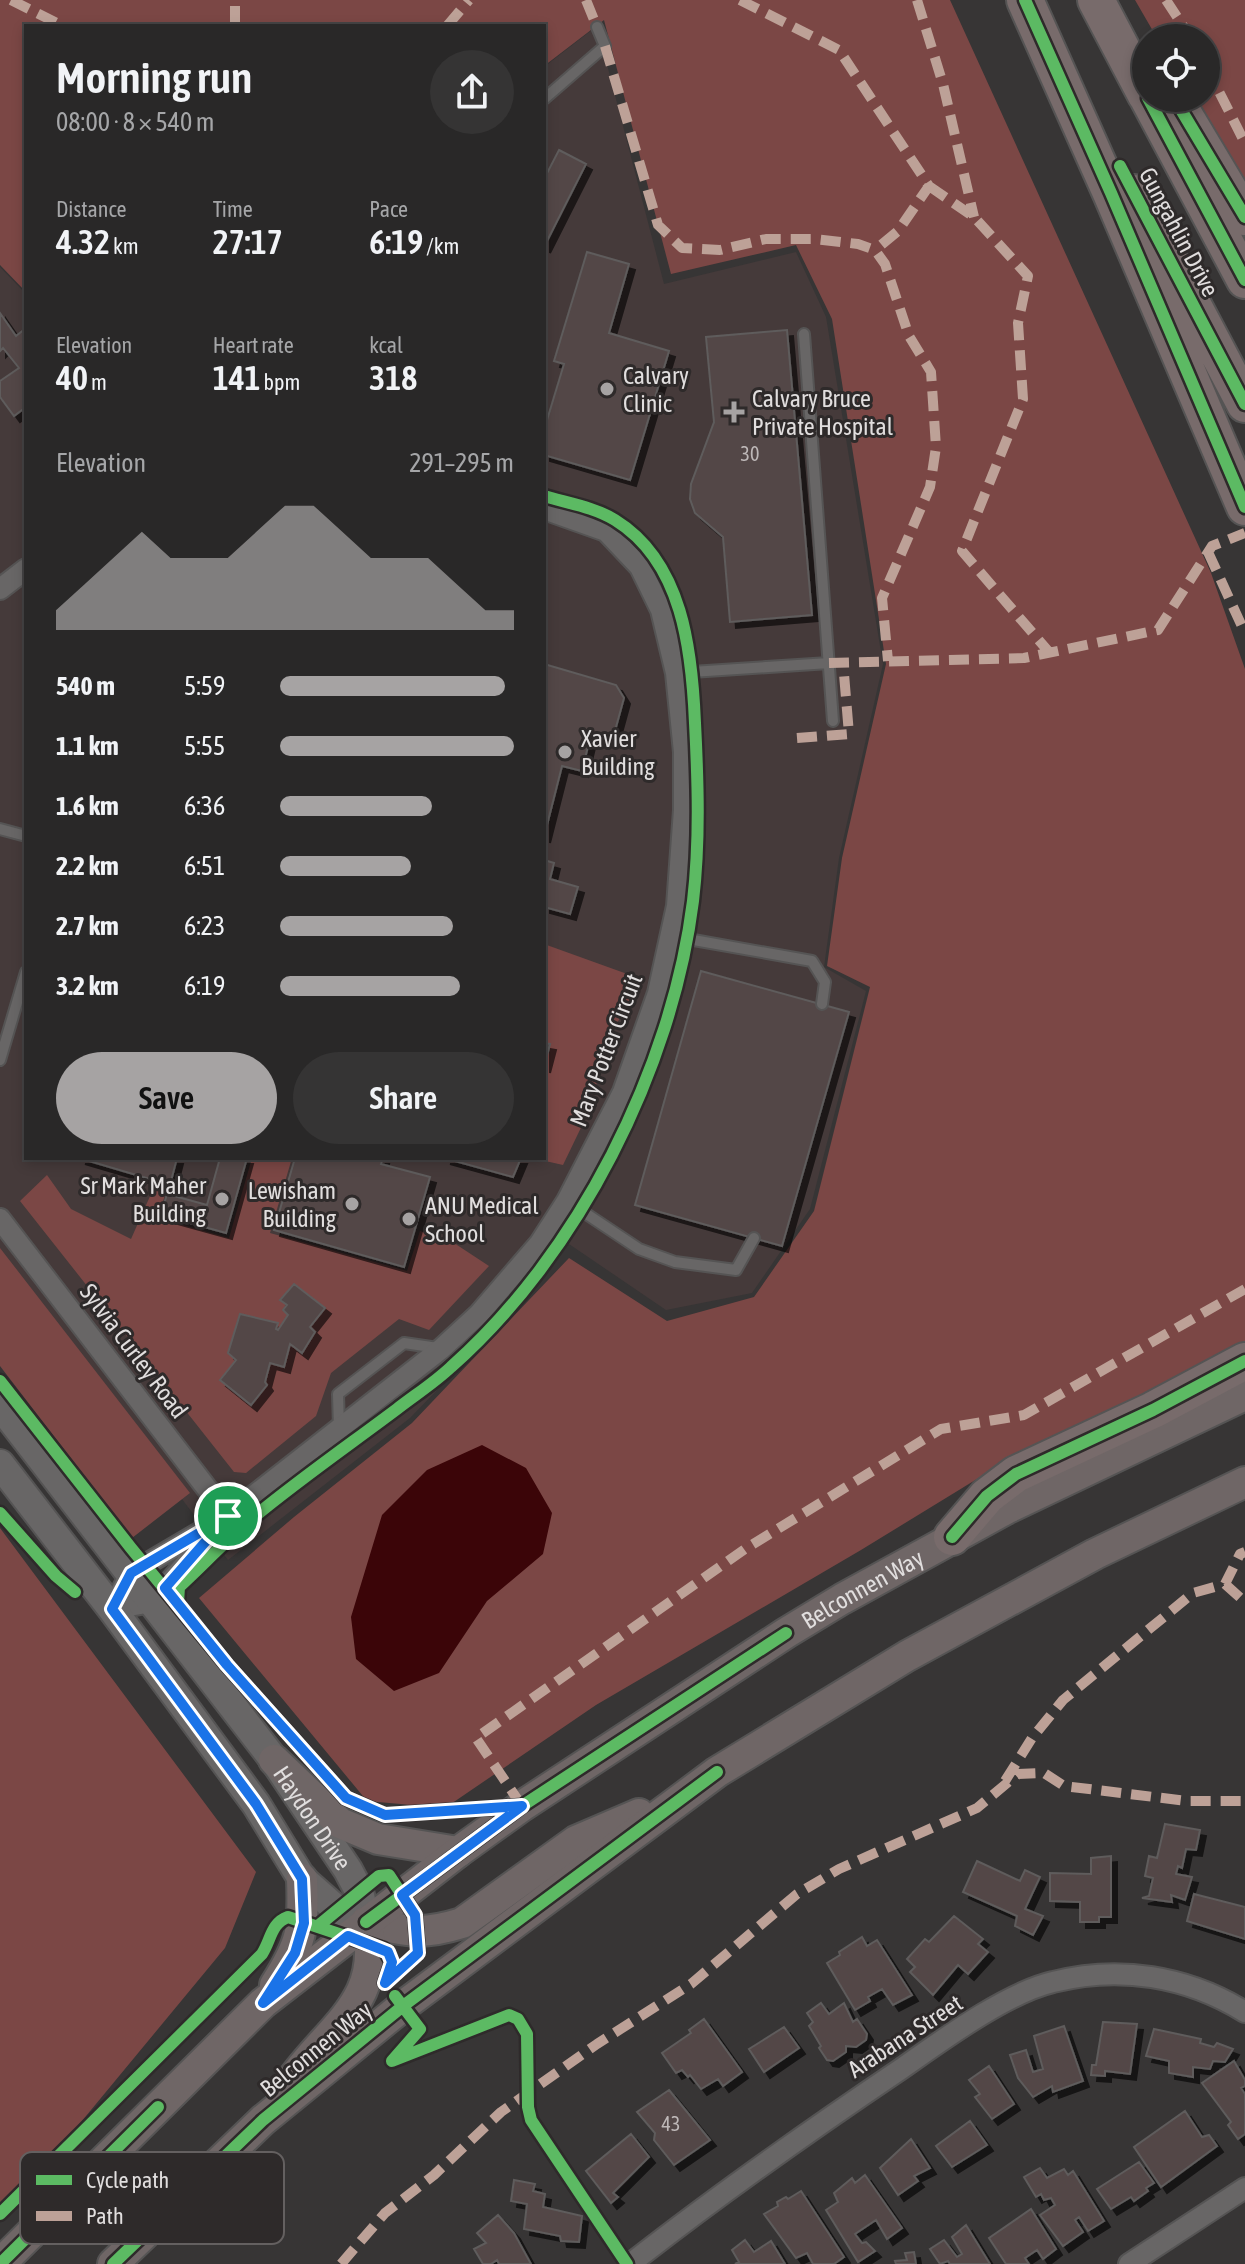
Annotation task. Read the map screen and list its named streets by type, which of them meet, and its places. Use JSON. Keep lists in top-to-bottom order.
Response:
{
  "streets": {
    "highway": ["Gungahlin Drive"],
    "main road": ["Belconnen Way", "Haydon Drive"],
    "street": ["Mary Potter Circuit", "Sylvia Curley Road", "Arabana Street"]
  },
  "crossings": [
    ["Mary Potter Circuit", "Sylvia Curley Road"],
    ["Mary Potter Circuit", "Haydon Drive"],
    ["Belconnen Way", "Haydon Drive"]
  ],
  "places": {
    "other": [
      "Calvary Clinic",
      "Xavier Building",
      "Sr Mark Maher Building",
      "Lewisham Building",
      "ANU Medical School"
    ],
    "health": ["Calvary Bruce Private Hospital"]
  },
  "house_numbers": ["30", "43"],
  "legend": ["Cycle path", "Path"],
  "page": {
    "heading": ["Morning run", "08:00 · 8 × 540 m"],
    "stats": [
      ["Distance", "4.32 km"],
      ["Time", "27:17"],
      ["Pace", "6:19 /km"],
      ["Elevation", "40 m"],
      ["Heart rate", "141 bpm"],
      ["kcal", "318"]
    ],
    "chart": ["Elevation", "291–295 m"],
    "list": [
      {
        "name": "540 m",
        "note": "5:59"
      },
      {
        "name": "1.1 km",
        "note": "5:55"
      },
      {
        "name": "1.6 km",
        "note": "6:36"
      },
      {
        "name": "2.2 km",
        "note": "6:51"
      },
      {
        "name": "2.7 km",
        "note": "6:23"
      },
      {
        "name": "3.2 km",
        "note": "6:19"
      }
    ],
    "buttons": ["Save", "Share"]
  }
}
